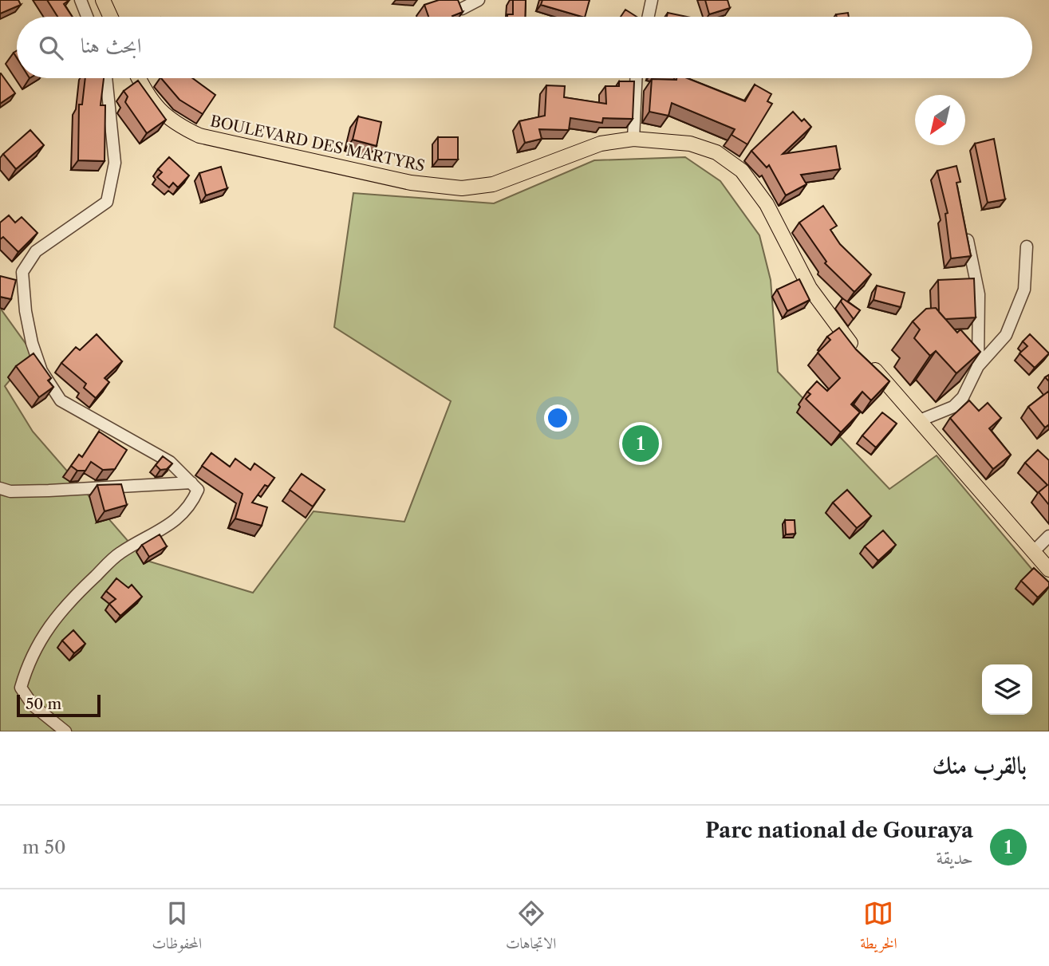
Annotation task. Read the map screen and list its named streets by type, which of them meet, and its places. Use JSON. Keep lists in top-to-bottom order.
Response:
{
  "streets": {
    "main road": ["BOULEVARD DES MARTYRS"]
  },
  "scale_bar": "50 m",
  "north": "bottom left",
  "page": {
    "search": "ابحث هنا",
    "pins": "1",
    "scale": "50 m",
    "heading": "بالقرب منك",
    "list": [
      {
        "mark": "1",
        "name": "Parc national de Gouraya",
        "note": "حديقة",
        "value": "50 m"
      }
    ],
    "nav": ["الخريطة", "الاتجاهات", "المحفوظات"]
  }
}
